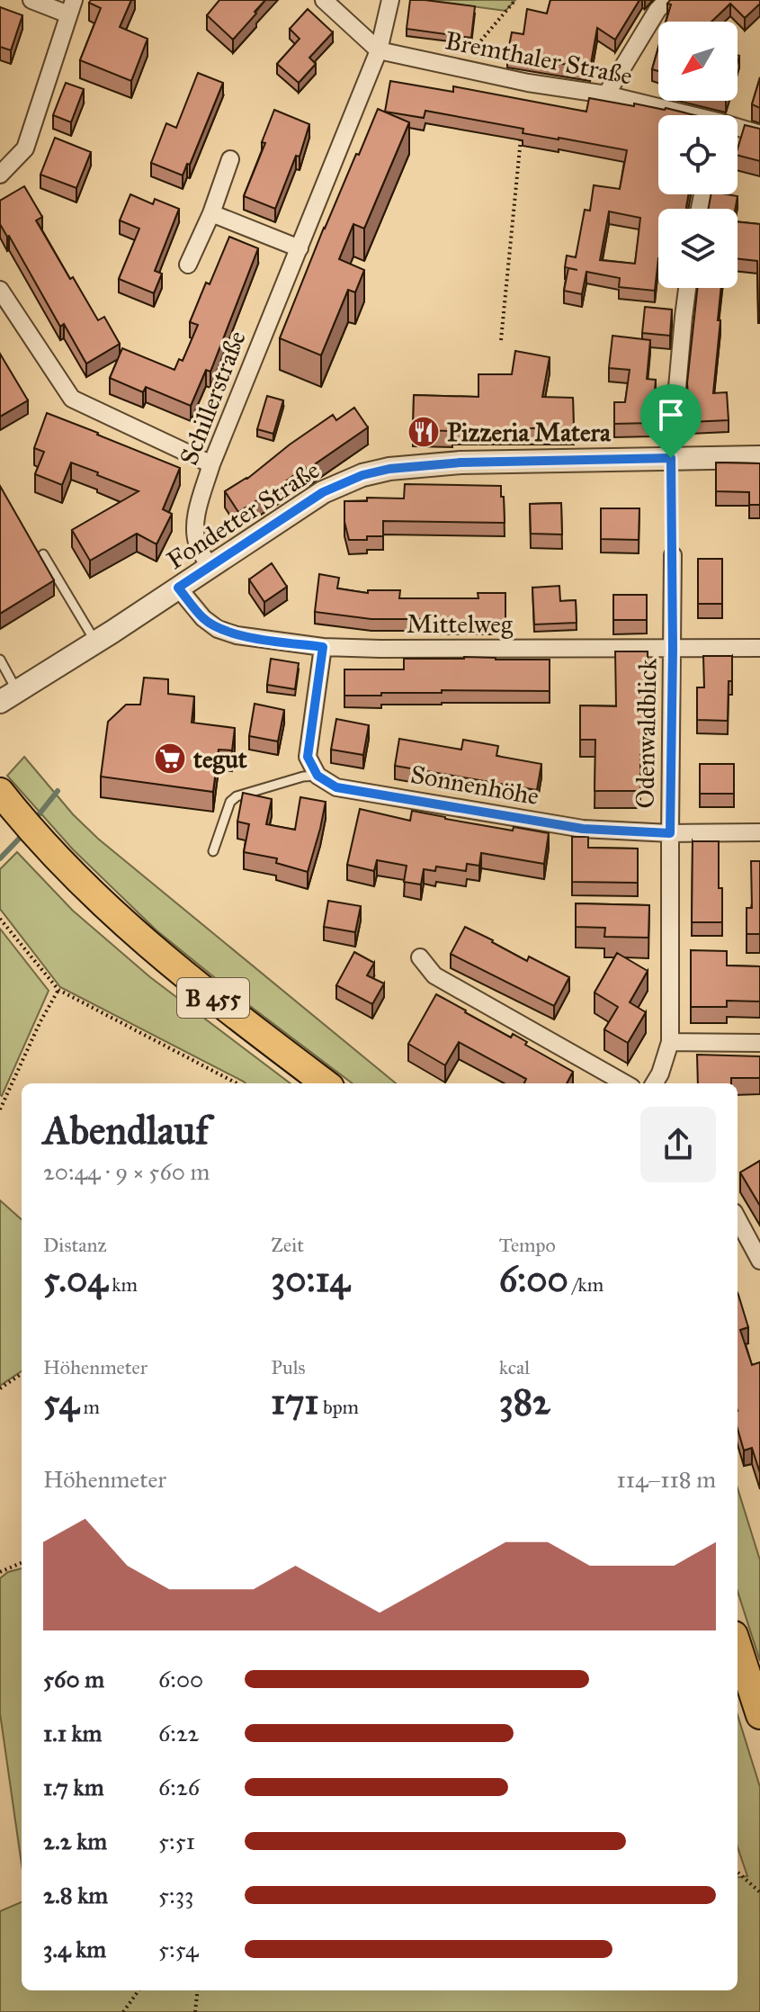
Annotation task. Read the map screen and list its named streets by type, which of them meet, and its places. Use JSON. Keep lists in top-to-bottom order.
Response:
{
  "streets": {
    "main road": ["B 455"],
    "street": [
      "Bremthaler Straße",
      "Schillerstraße",
      "Fondetter Straße",
      "Mittelweg",
      "Odenwaldblick",
      "Sonnenhöhe"
    ]
  },
  "crossings": [
    ["Bremthaler Straße", "Schillerstraße"],
    ["Schillerstraße", "Fondetter Straße"],
    ["Fondetter Straße", "Mittelweg"],
    ["Mittelweg", "Odenwaldblick"],
    ["Odenwaldblick", "Sonnenhöhe"]
  ],
  "places": {
    "restaurant": ["Pizzeria Matera"],
    "supermarket": ["tegut"]
  },
  "north": "bottom left",
  "page": {
    "heading": ["Abendlauf", "20:44 · 9 × 560 m"],
    "stats": [
      ["Distanz", "5.04 km"],
      ["Zeit", "30:14"],
      ["Tempo", "6:00 /km"],
      ["Höhenmeter", "54 m"],
      ["Puls", "171 bpm"],
      ["kcal", "382"]
    ],
    "chart": ["Höhenmeter", "114–118 m"],
    "list": [
      {
        "name": "560 m",
        "note": "6:00"
      },
      {
        "name": "1.1 km",
        "note": "6:22"
      },
      {
        "name": "1.7 km",
        "note": "6:26"
      },
      {
        "name": "2.2 km",
        "note": "5:51"
      },
      {
        "name": "2.8 km",
        "note": "5:33"
      },
      {
        "name": "3.4 km",
        "note": "5:54"
      }
    ]
  }
}
